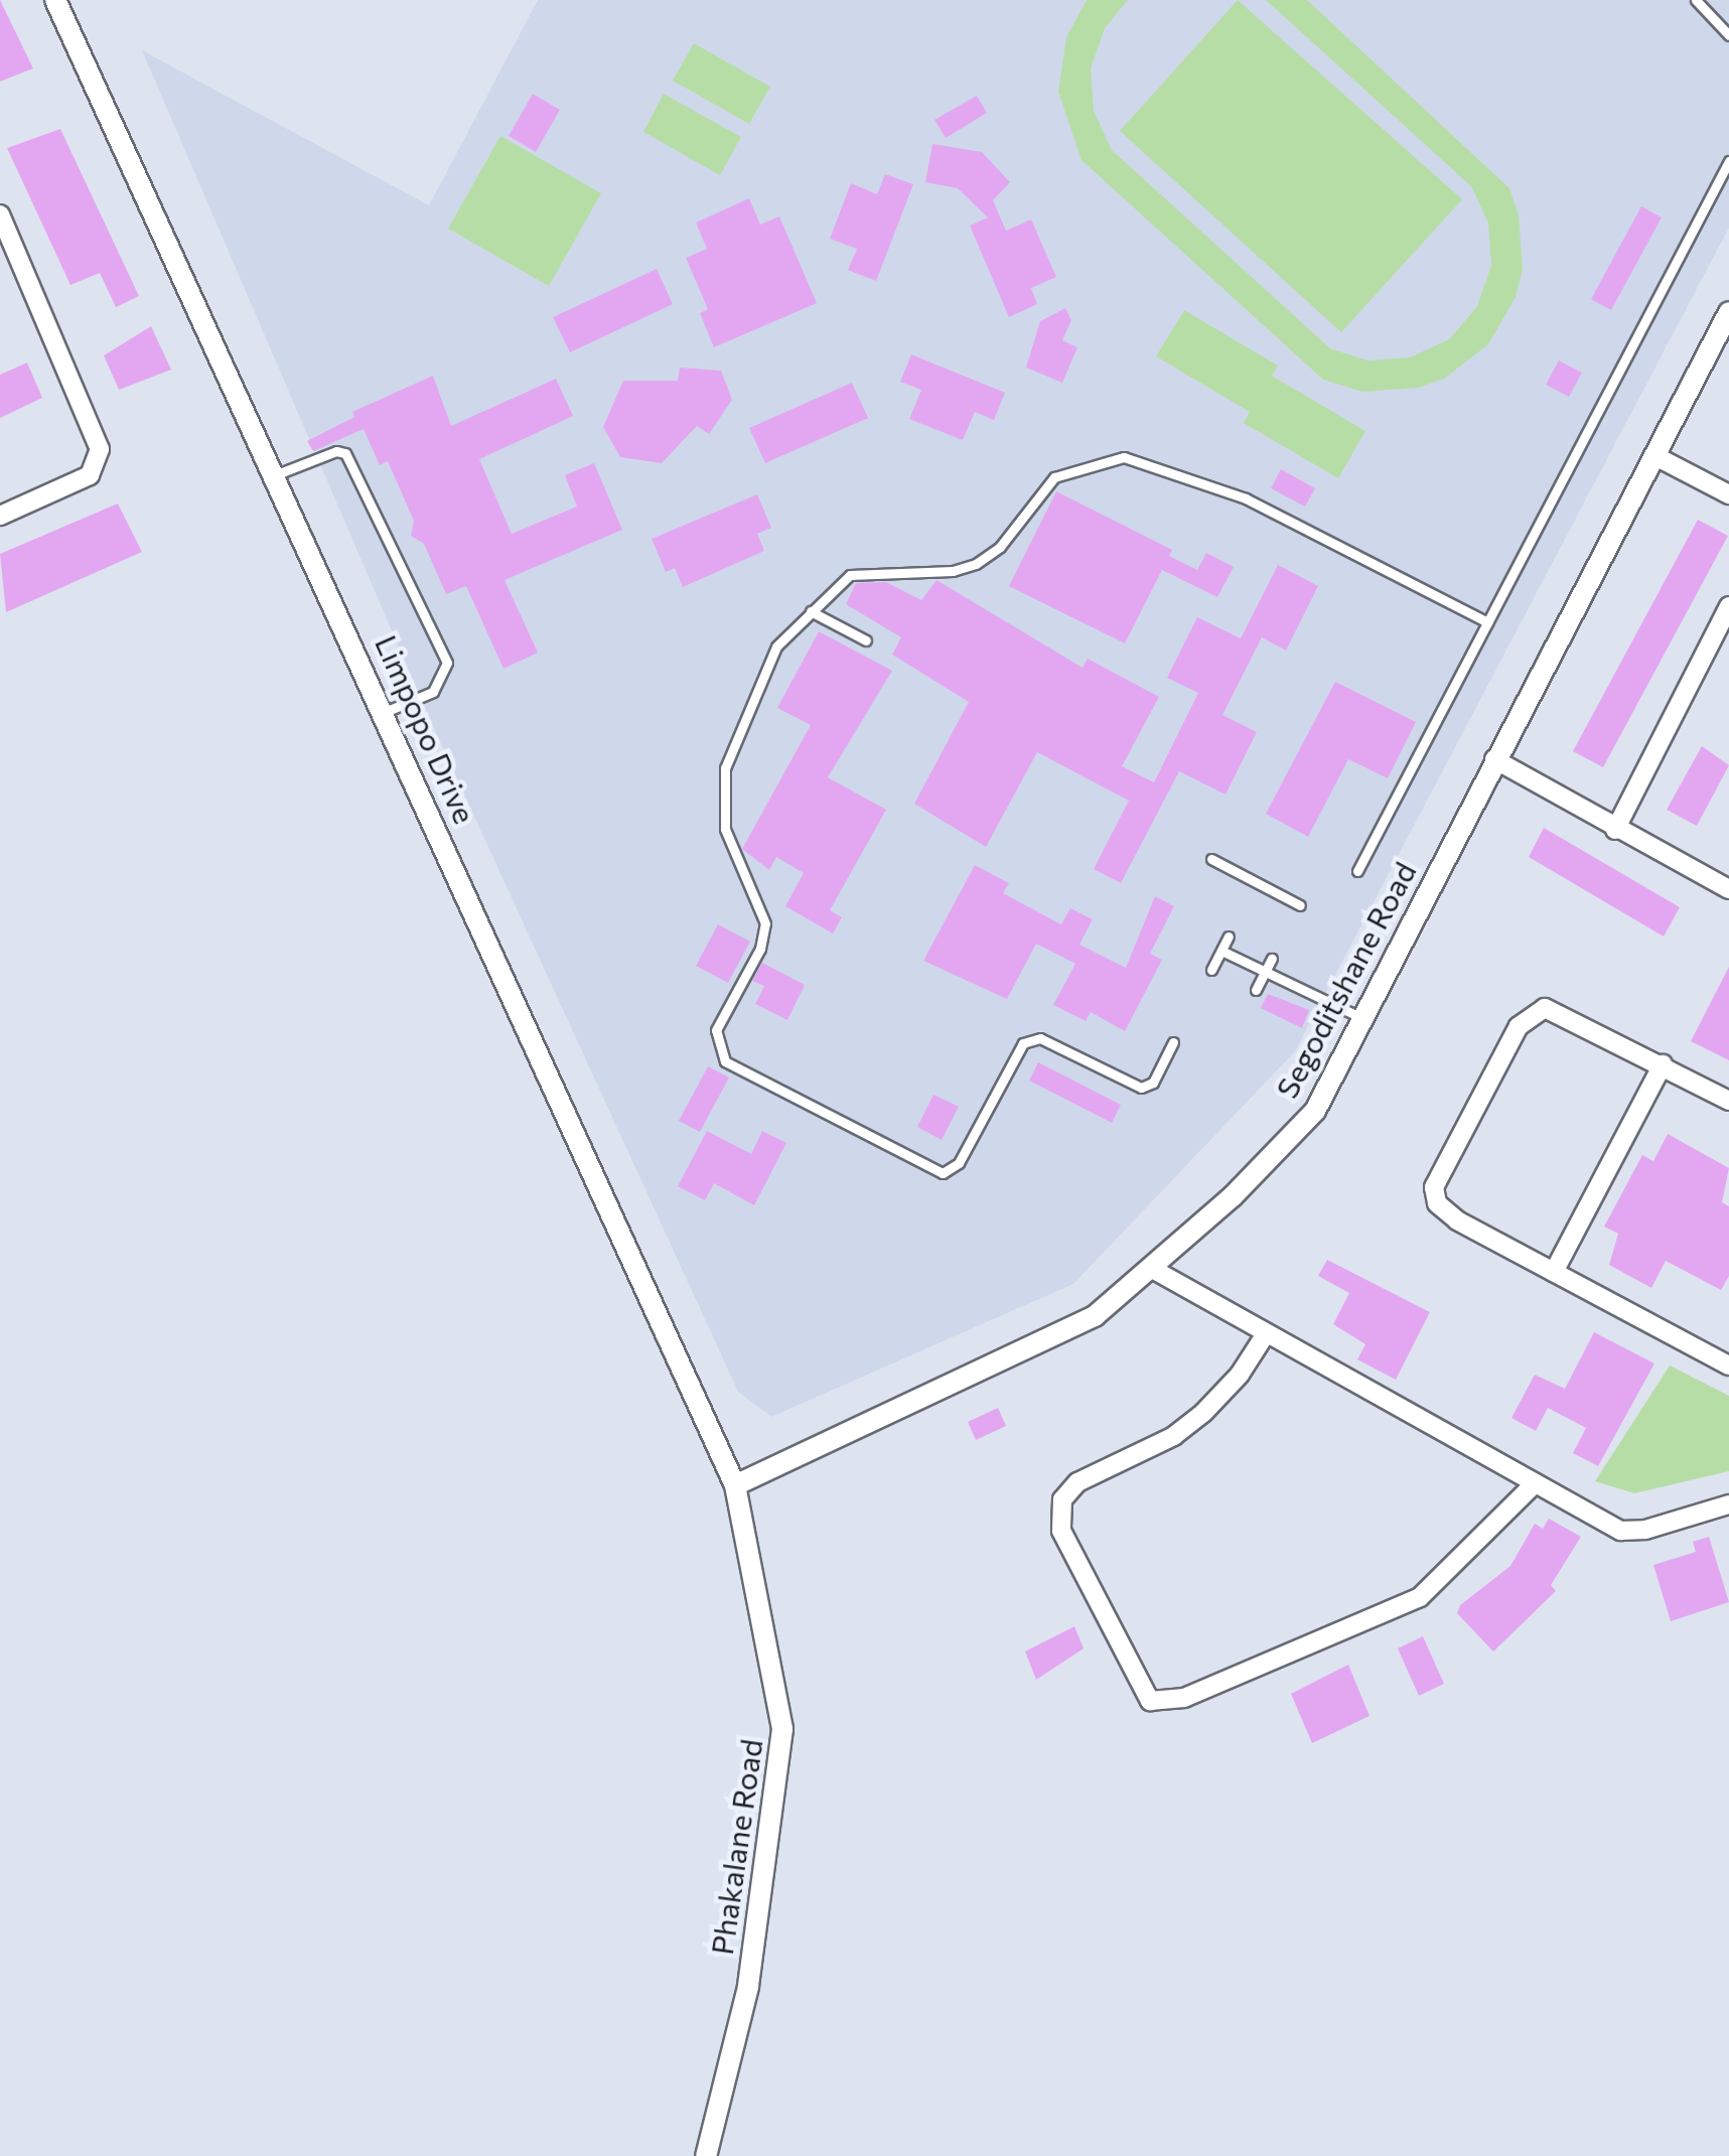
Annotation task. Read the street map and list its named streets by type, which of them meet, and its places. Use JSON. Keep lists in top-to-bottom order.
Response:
{
  "streets": {
    "street": ["Limpopo Drive", "Segoditshane Road", "Phakalane Road"]
  },
  "crossings": [
    ["Limpopo Drive", "Segoditshane Road"],
    ["Limpopo Drive", "Phakalane Road"],
    ["Segoditshane Road", "Phakalane Road"]
  ]
}
